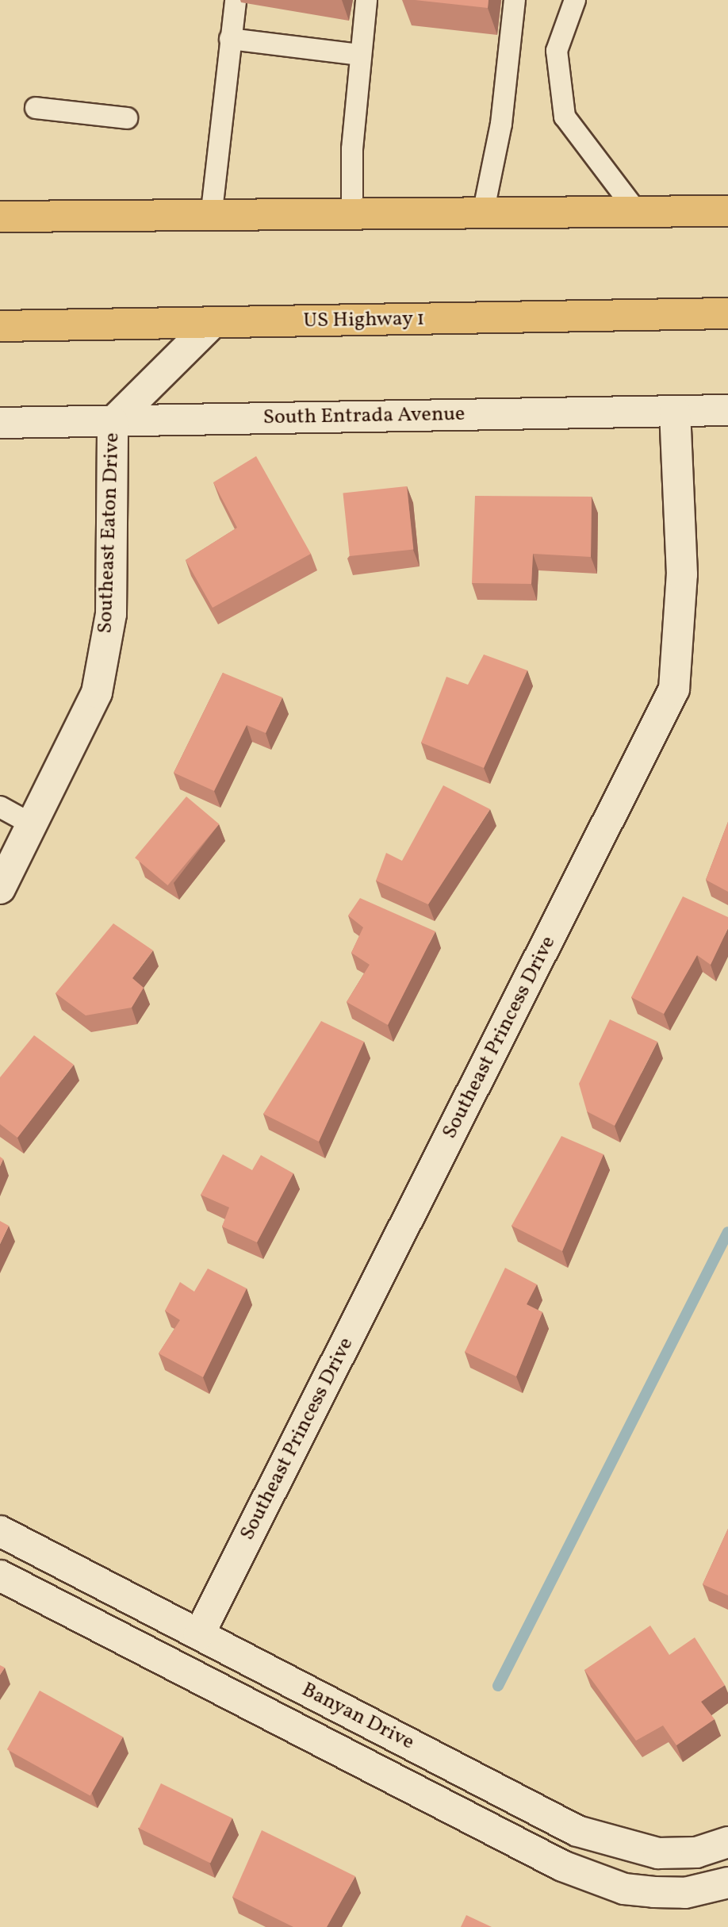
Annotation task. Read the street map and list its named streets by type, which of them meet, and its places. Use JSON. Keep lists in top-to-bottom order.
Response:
{
  "streets": {
    "main road": ["US Highway 1"],
    "street": [
      "South Entrada Avenue",
      "Southeast Eaton Drive",
      "Southeast Princess Drive",
      "Banyan Drive"
    ]
  },
  "crossings": [
    ["South Entrada Avenue", "Southeast Eaton Drive"],
    ["South Entrada Avenue", "Southeast Princess Drive"],
    ["Southeast Princess Drive", "Banyan Drive"]
  ]
}
